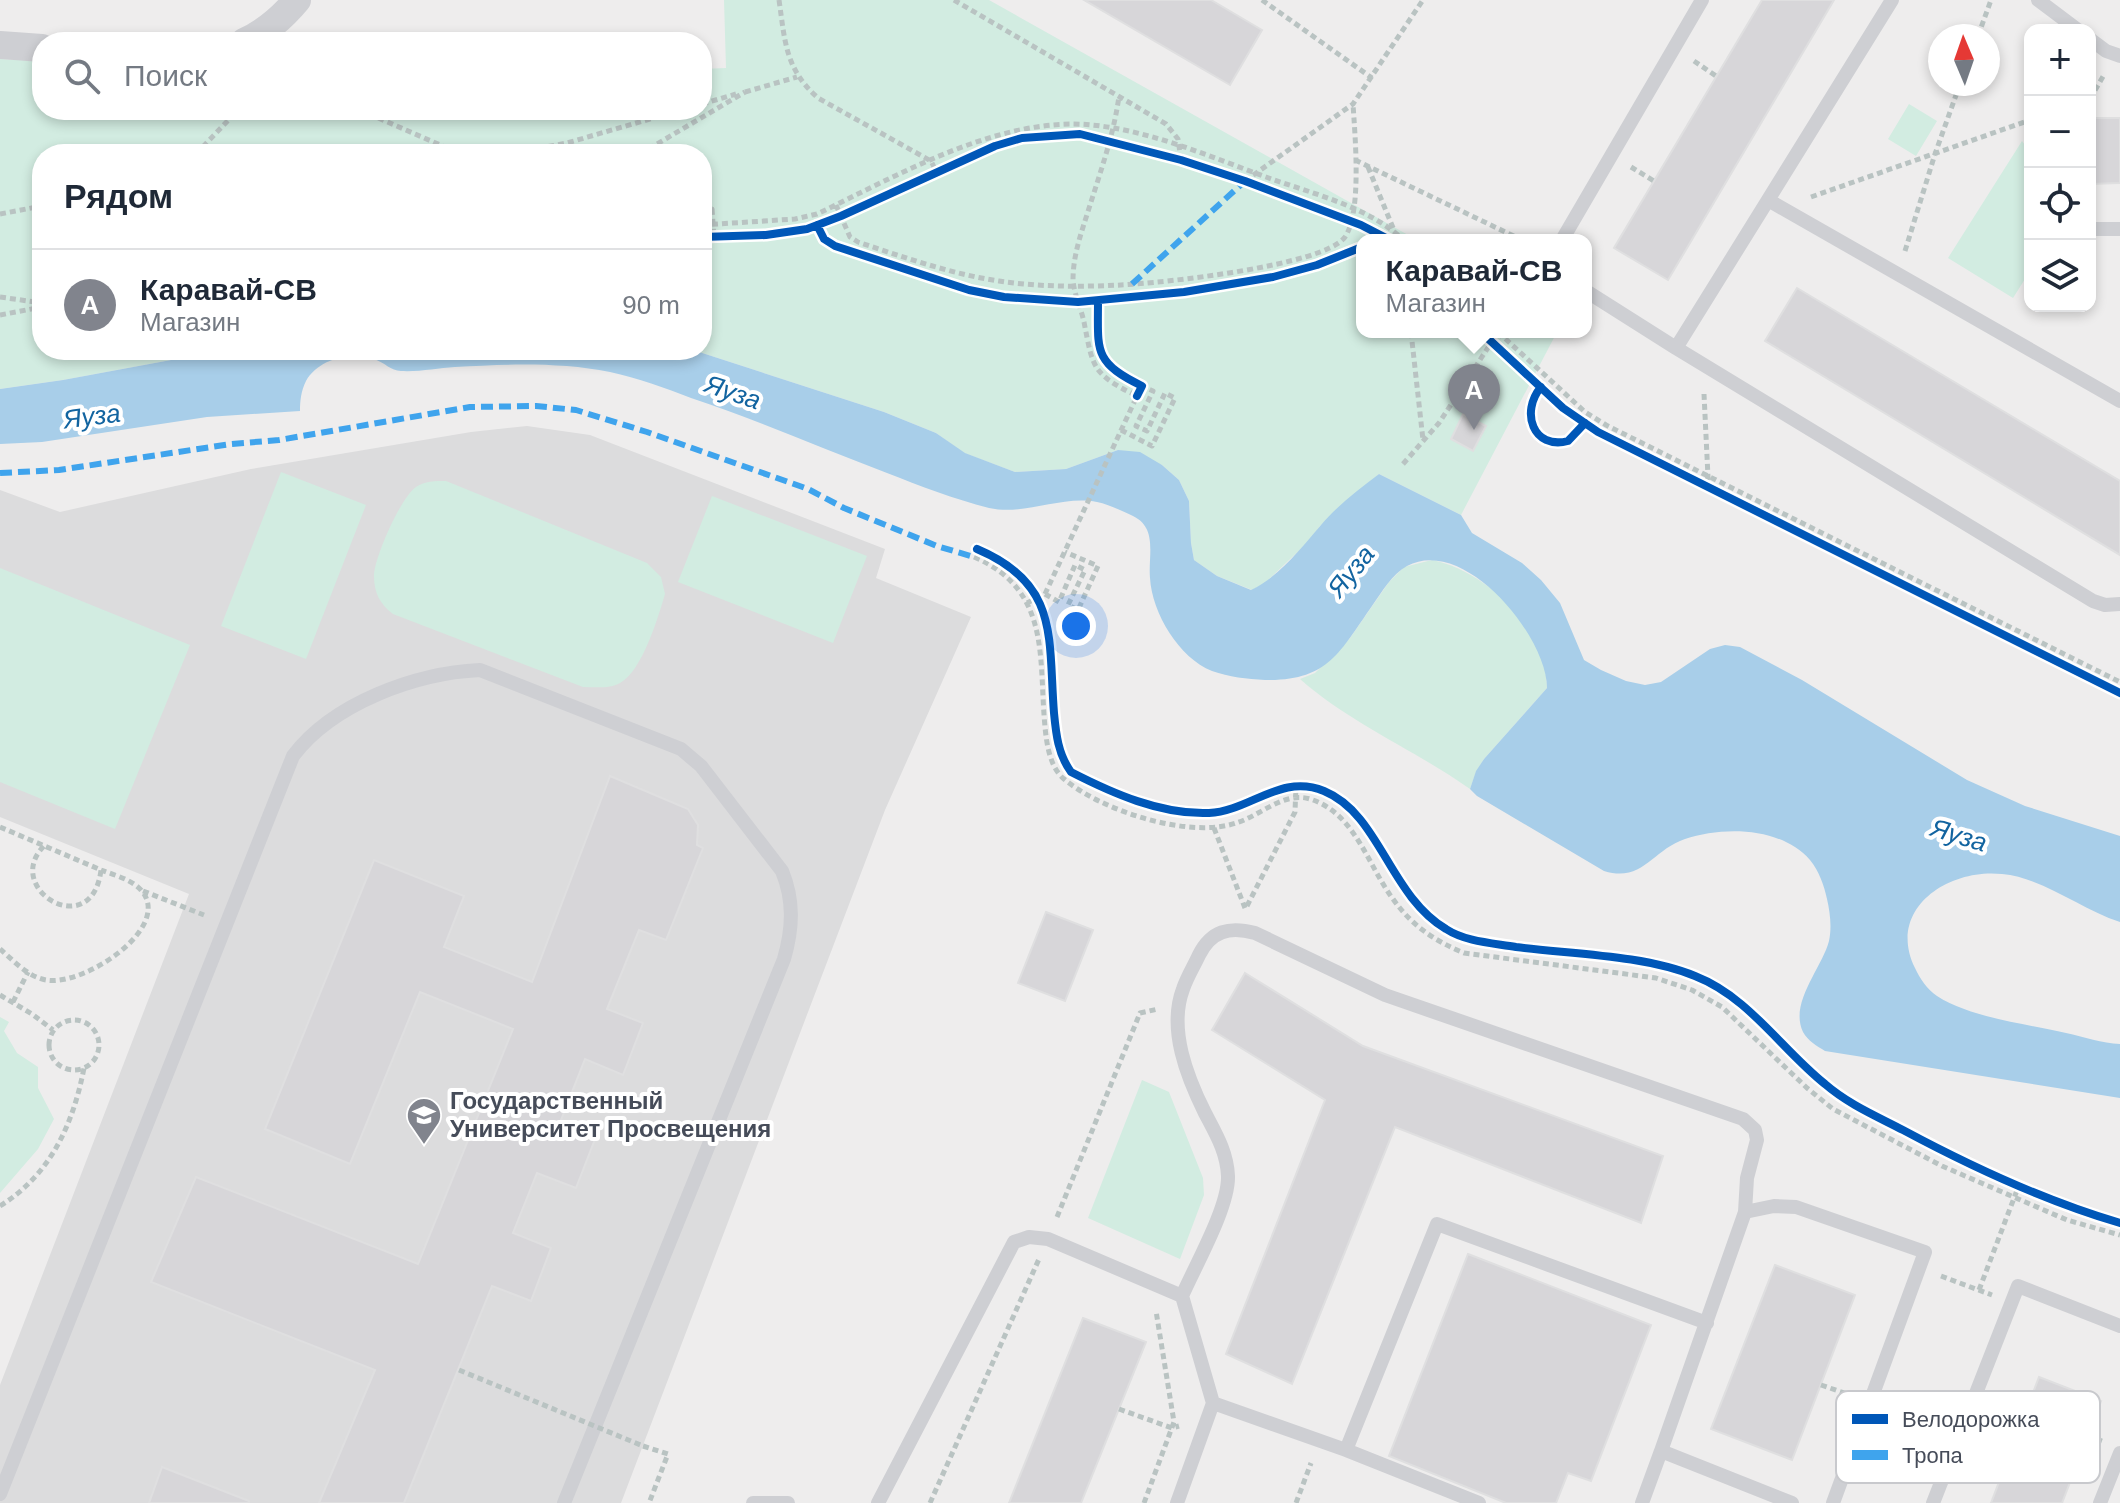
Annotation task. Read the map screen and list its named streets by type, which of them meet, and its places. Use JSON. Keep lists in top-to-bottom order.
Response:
{
  "water": ["Яуза"],
  "places": {
    "school or university": ["Государственный Университет Просвещения"]
  },
  "legend": ["Велодорожка", "Тропа"],
  "north": "top",
  "page": {
    "map_buttons": ["+", "−"],
    "search": "Поиск",
    "heading": "Рядом",
    "popup": ["Каравай-СВ", "Магазин"],
    "list": [
      {
        "mark": "A",
        "name": "Каравай-СВ",
        "note": "Магазин",
        "value": "90 m"
      }
    ],
    "pins": "A"
  }
}
